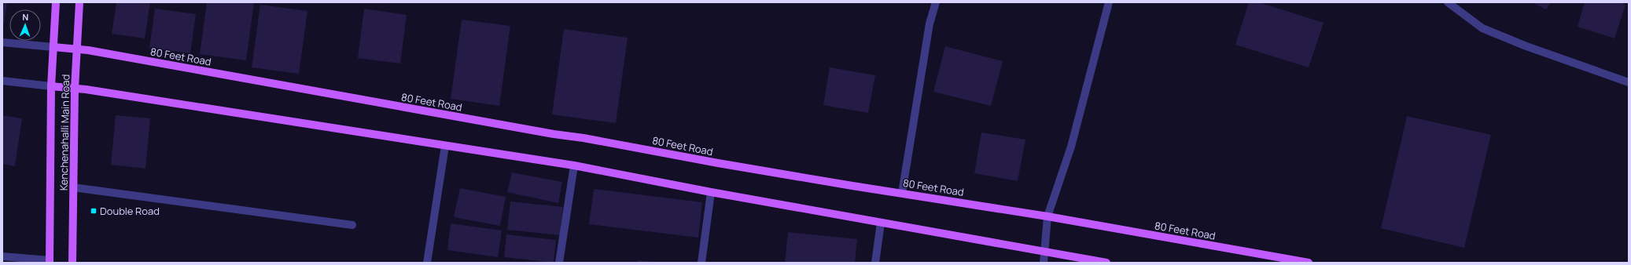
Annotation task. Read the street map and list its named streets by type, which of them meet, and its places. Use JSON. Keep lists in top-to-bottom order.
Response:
{
  "streets": {
    "main road": ["80 Feet Road", "Kenchenahalli Main Road"]
  },
  "crossings": [
    ["80 Feet Road", "Kenchenahalli Main Road"]
  ],
  "places": {
    "transit": ["Double Road"]
  },
  "north": "top"
}
